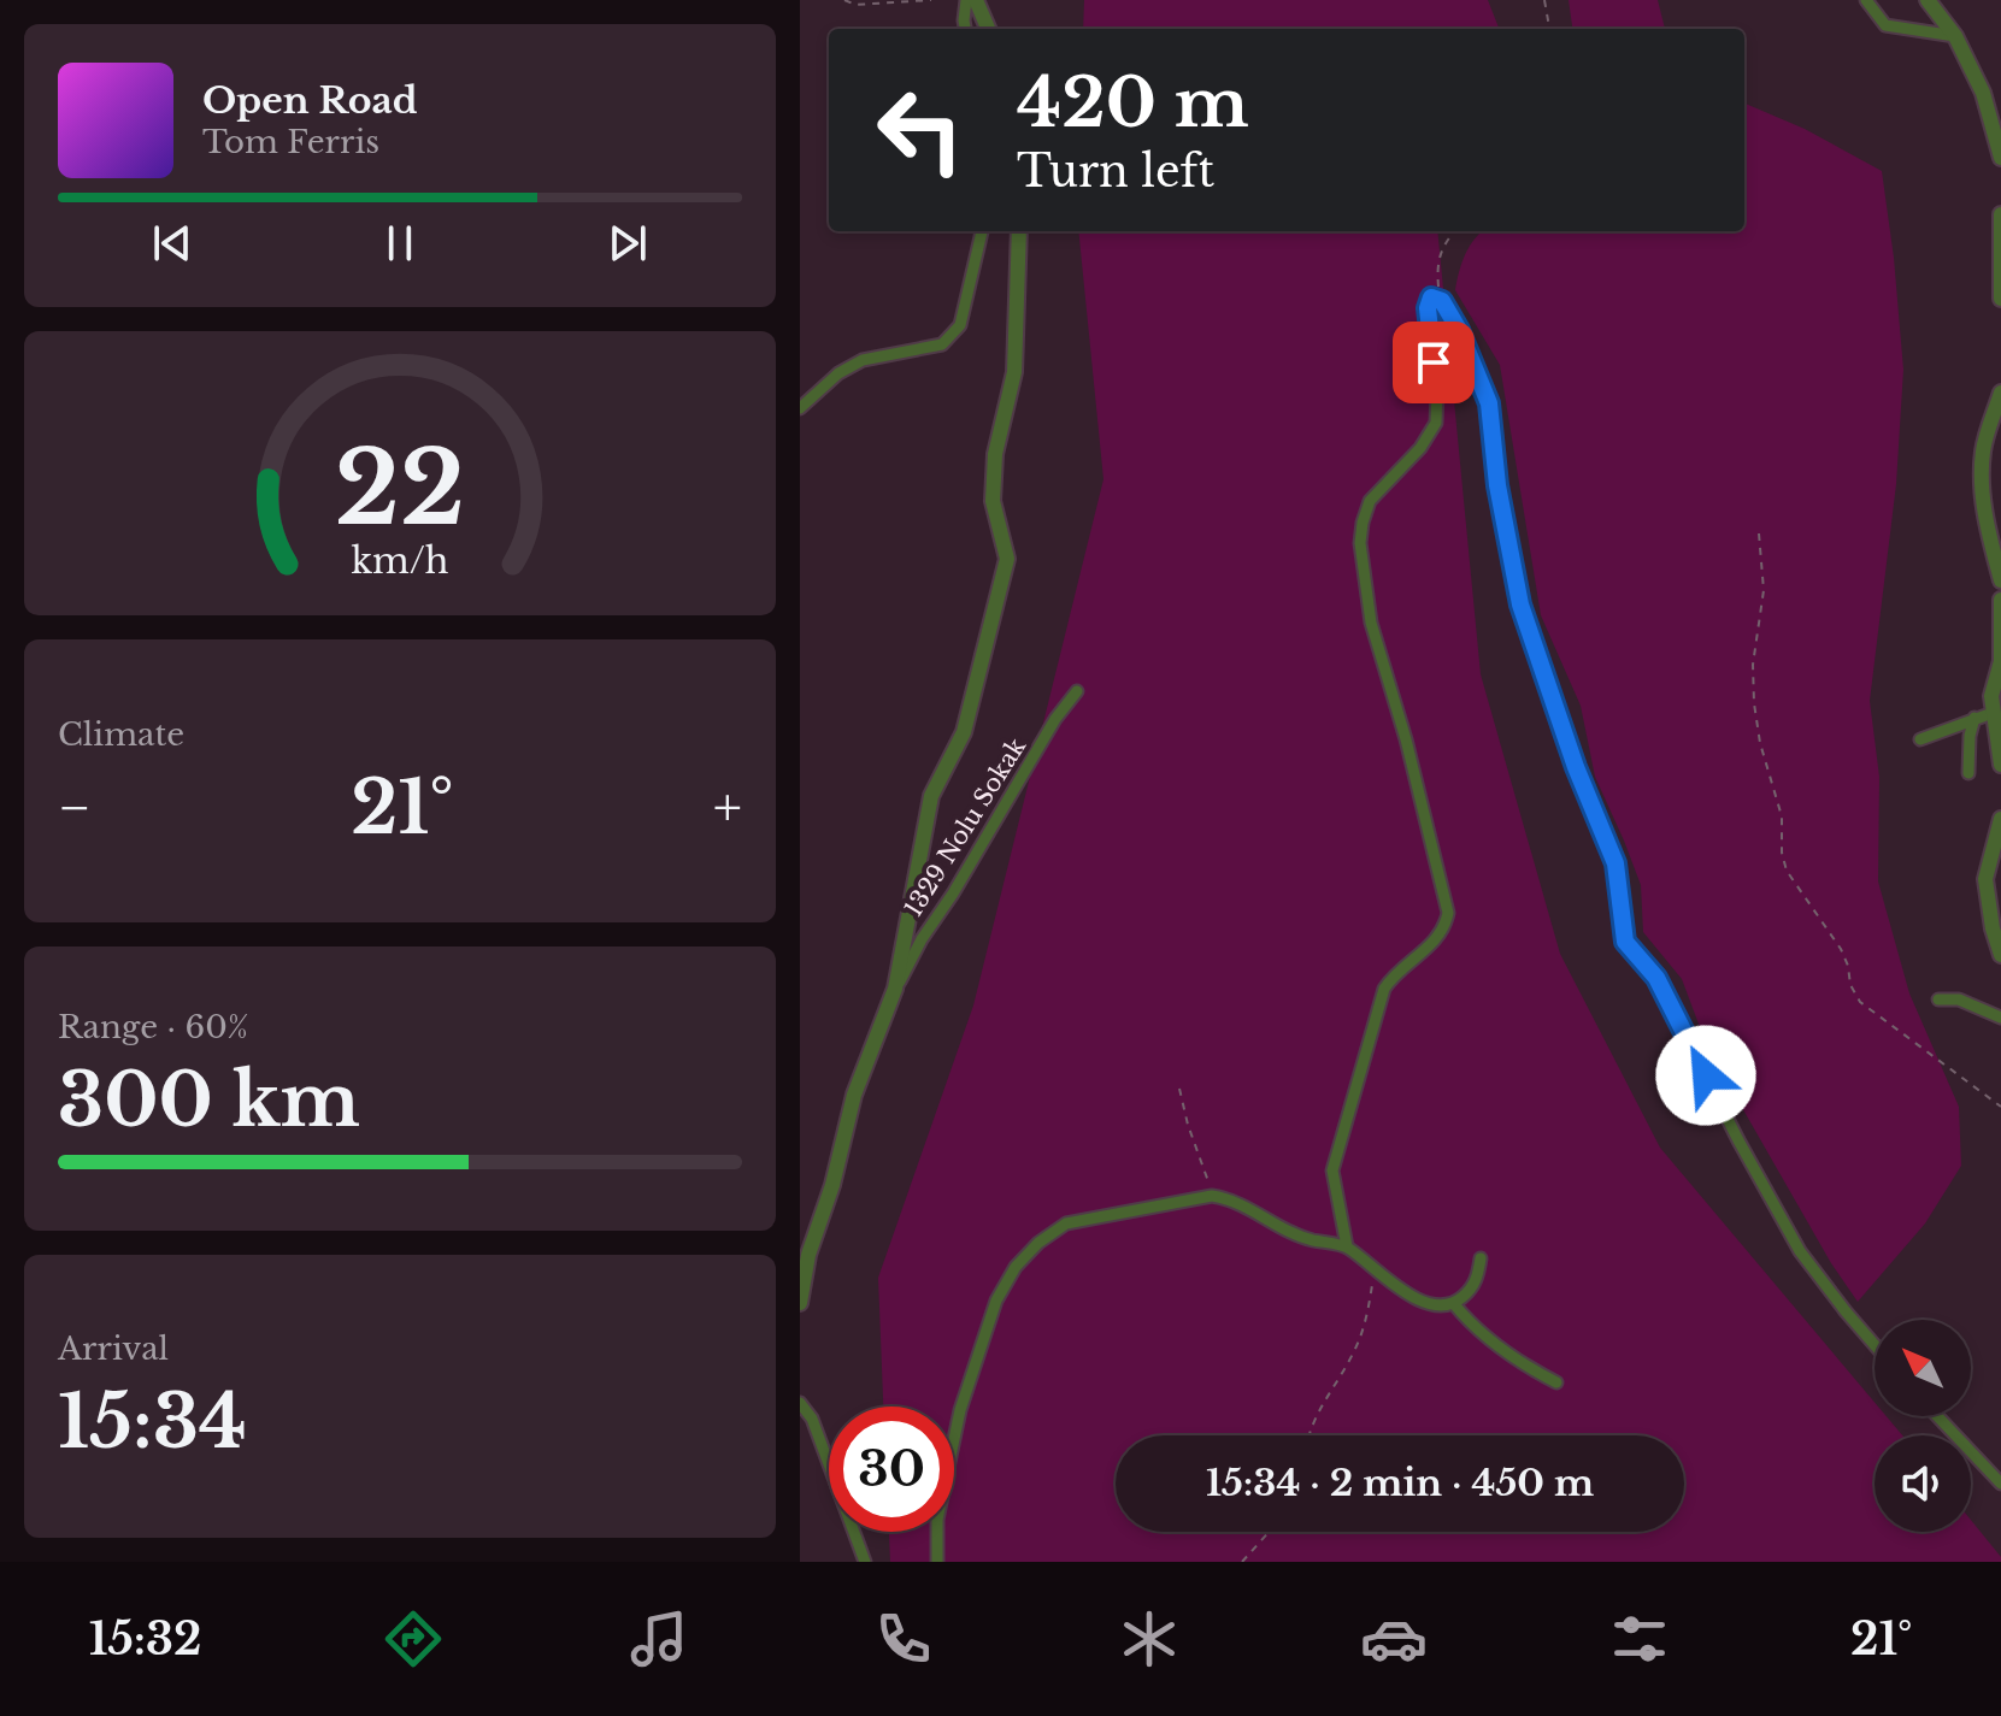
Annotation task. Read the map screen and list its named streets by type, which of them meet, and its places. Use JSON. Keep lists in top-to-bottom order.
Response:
{
  "streets": {
    "street": ["1329 Nolu Sokak"]
  },
  "north": "top left",
  "page": {
    "turn": ["420 m", "Turn left"],
    "song": ["Open Road", "Tom Ferris"],
    "tile": [
      "Climate",
      ["Range · 60%", "300 km"],
      ["Arrival", "15:34"]
    ],
    "heat": ["−", "21°", "+"],
    "limit": "30",
    "trip": "15:34 · 2 min · 450 m",
    "tabs": ["15:32", "21°"],
    "gauge": ["22", "km/h"]
  }
}
